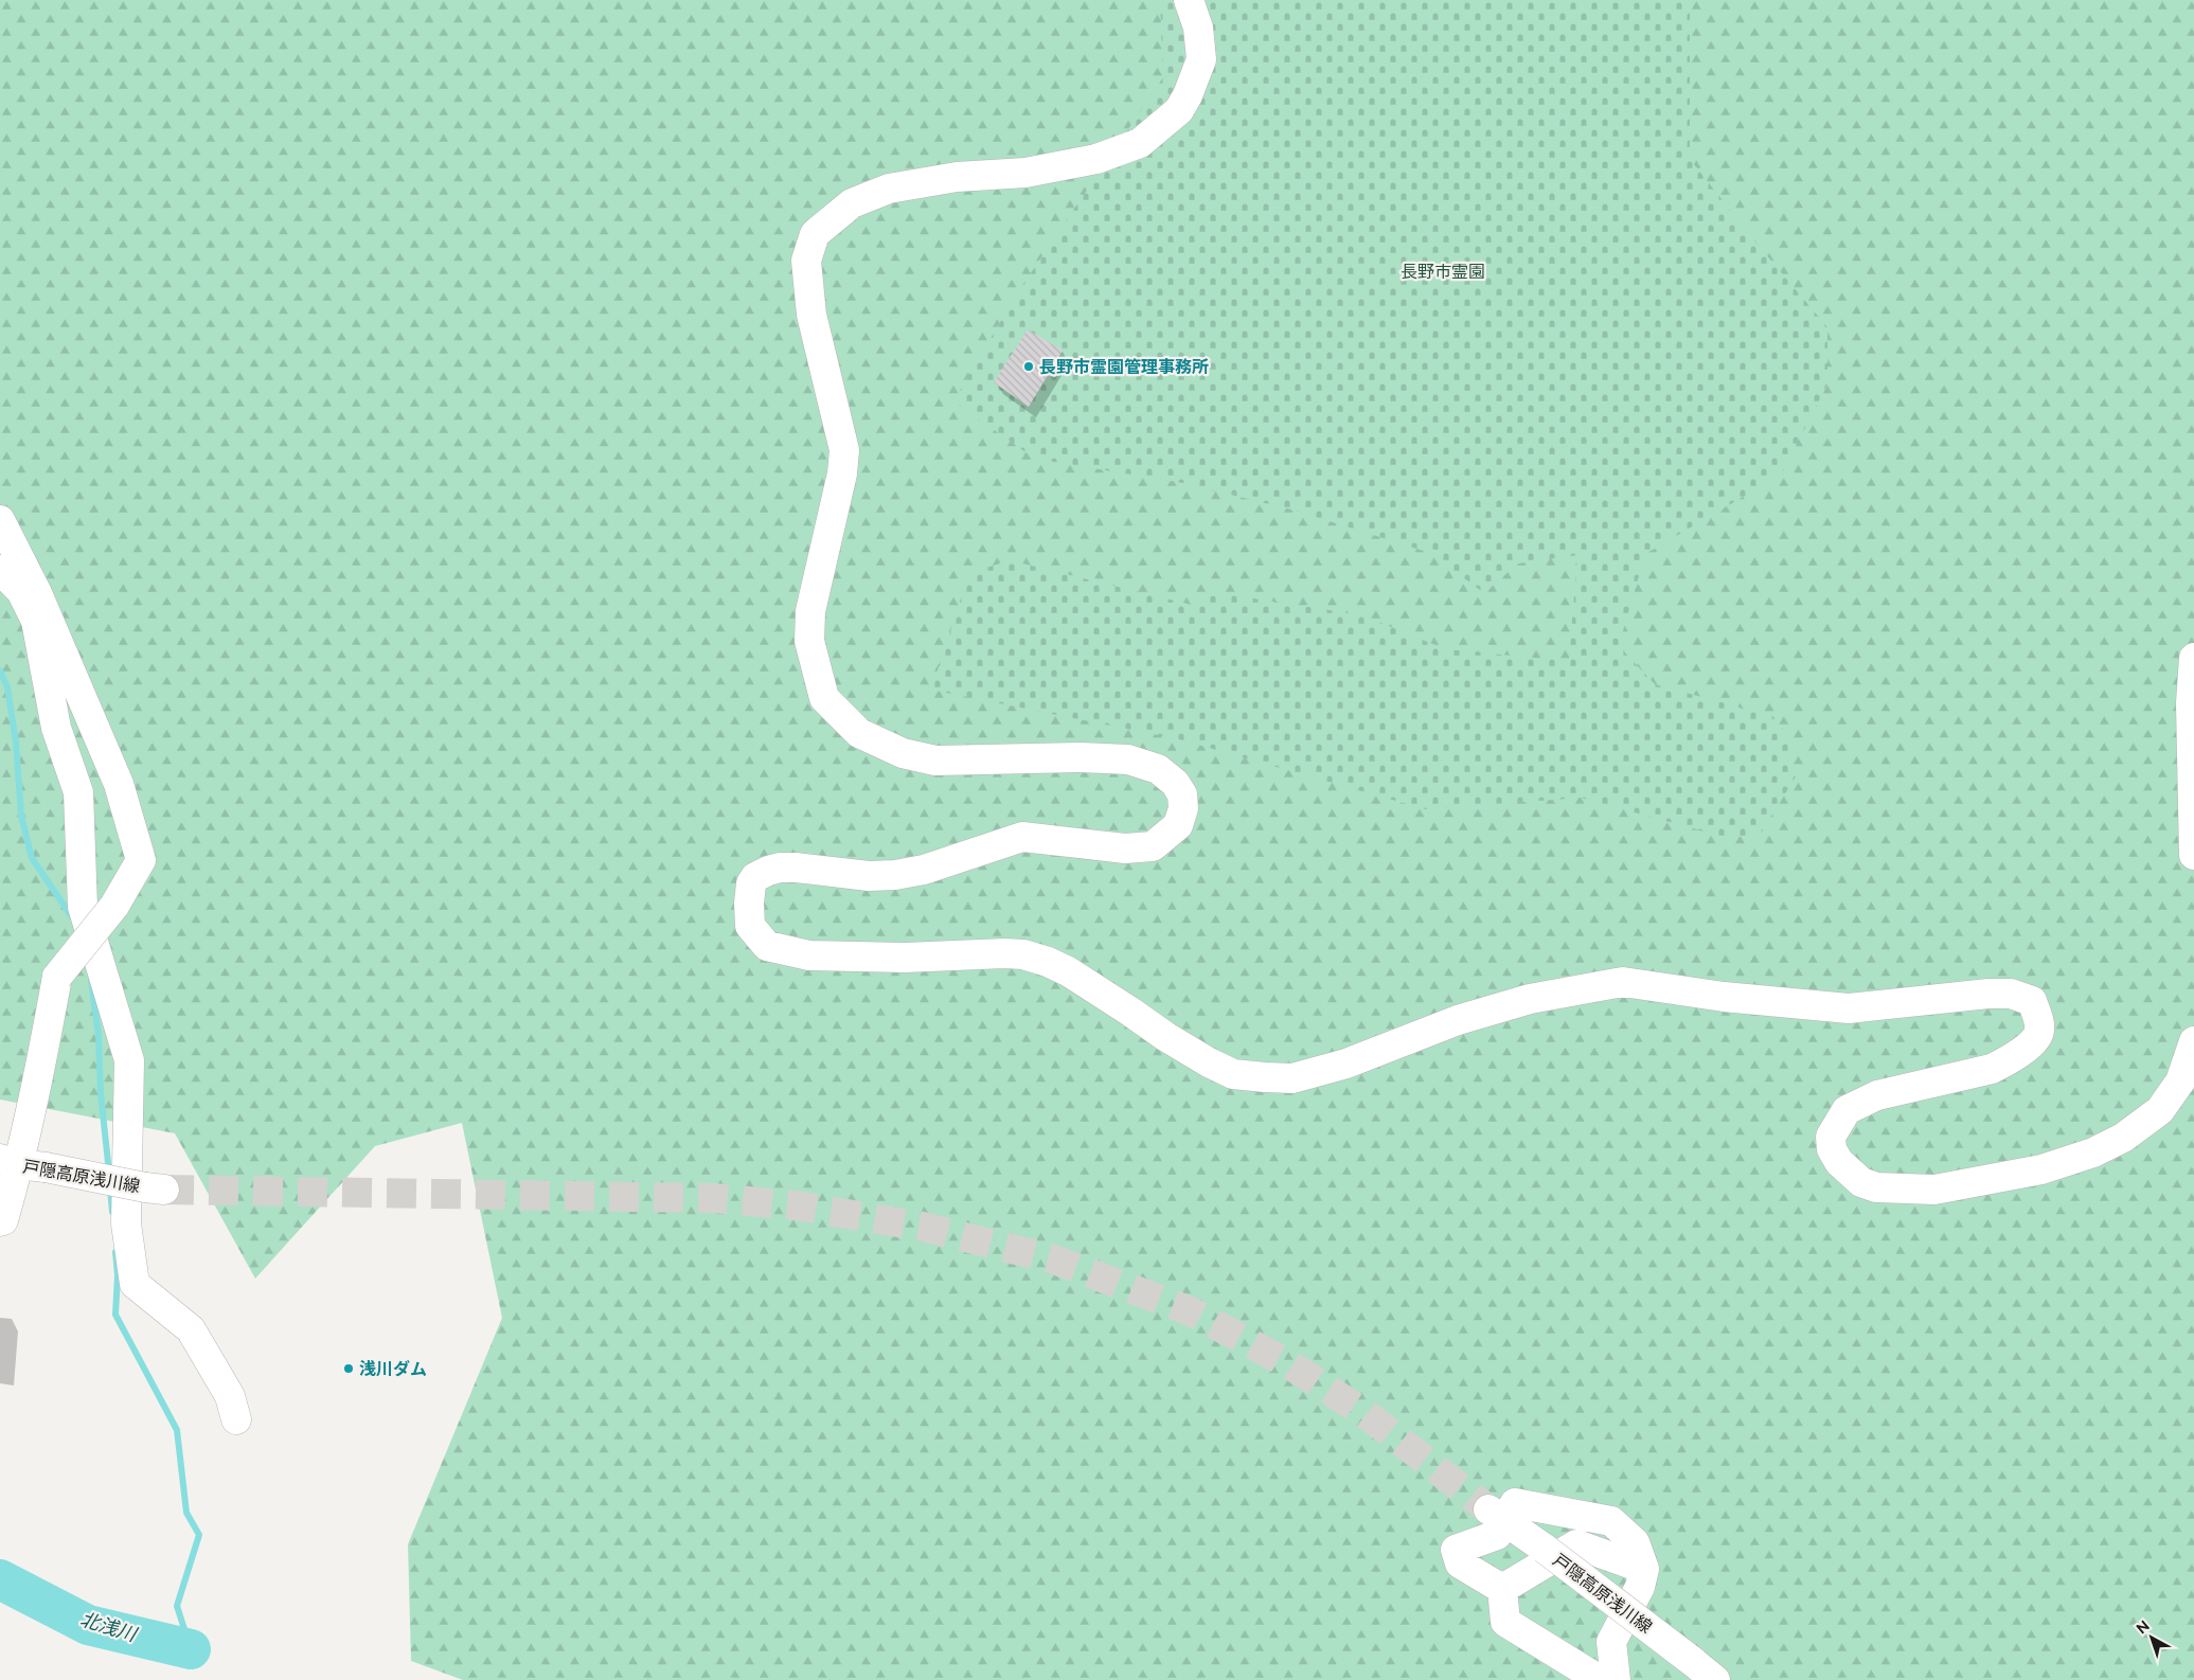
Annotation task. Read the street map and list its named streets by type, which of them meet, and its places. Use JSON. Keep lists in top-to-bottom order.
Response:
{
  "streets": {
    "street": ["戸隠高原浅川線"]
  },
  "water": ["北浅川"],
  "parks": ["長野市霊園"],
  "places": ["長野市霊園管理事務所", "浅川ダム"],
  "north": "top left"
}
